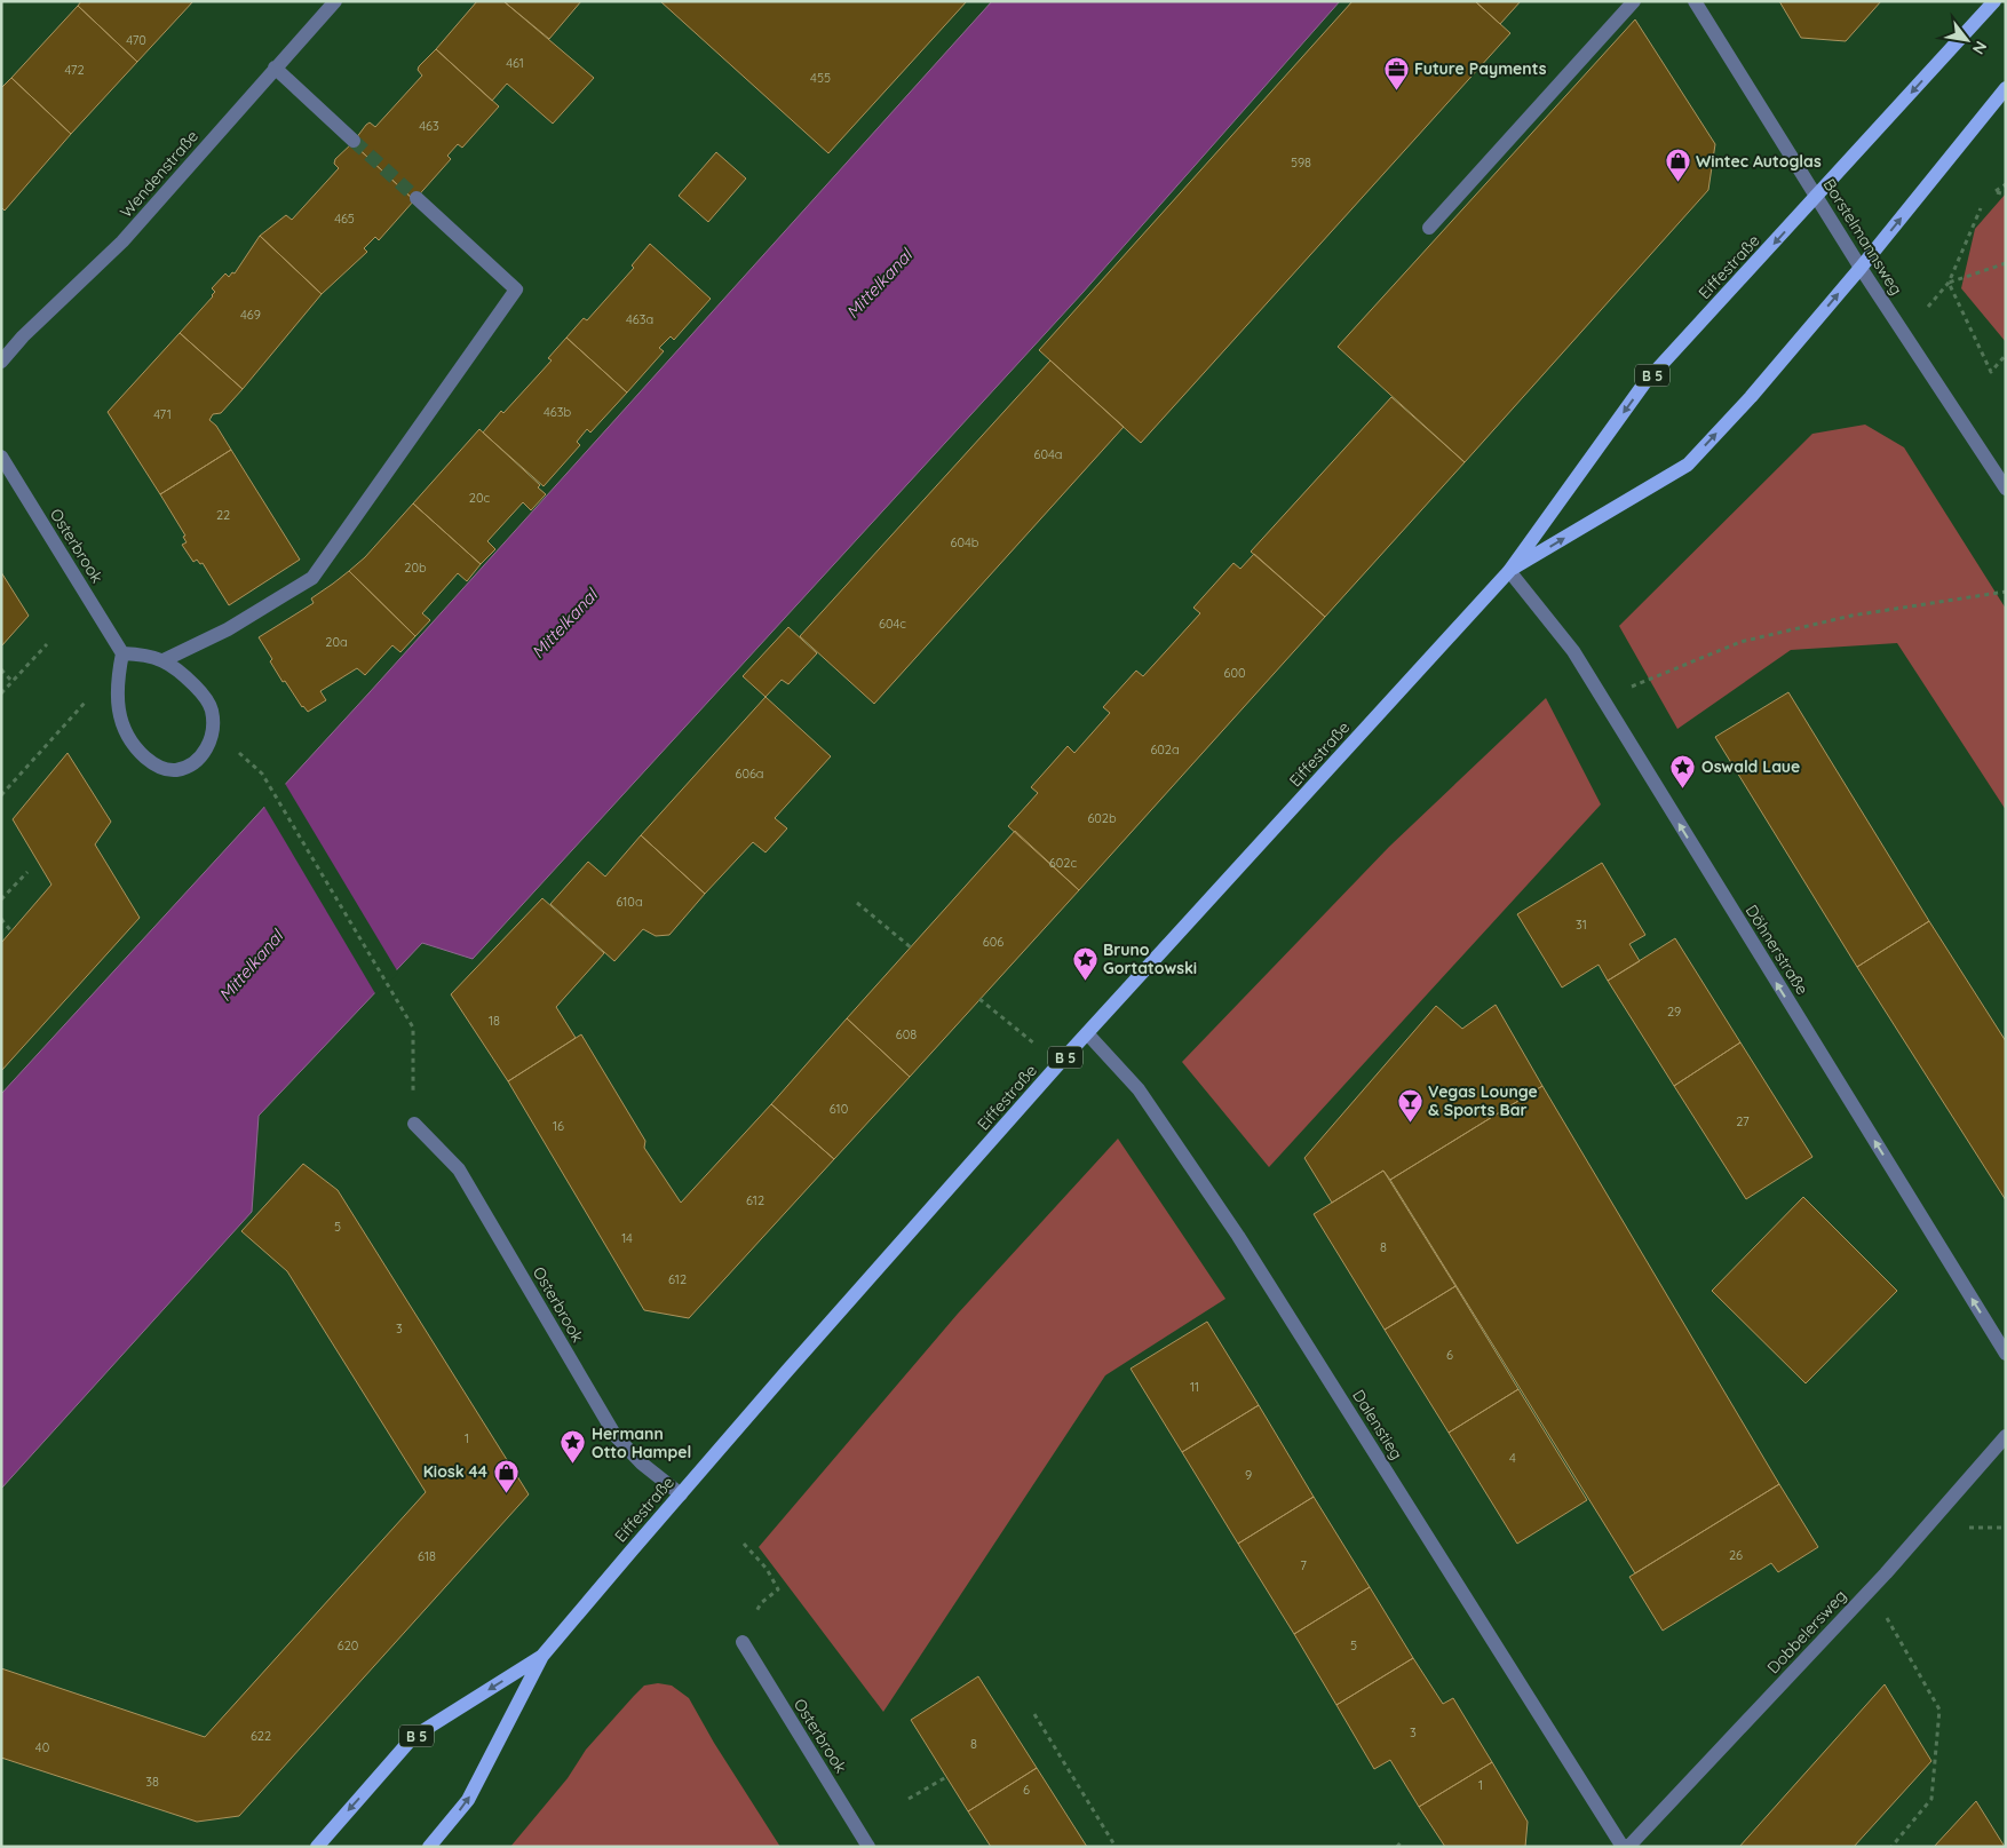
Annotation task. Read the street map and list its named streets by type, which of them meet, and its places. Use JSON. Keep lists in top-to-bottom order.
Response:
{
  "streets": {
    "main road": ["Eiffestraße", "B 5"],
    "street": [
      "Wendenstraße",
      "Borstelmannsweg",
      "Osterbrook",
      "Döhnerstraße",
      "Dalenstieg",
      "Dobbelersweg"
    ]
  },
  "crossings": [
    ["Borstelmannsweg", "Eiffestraße"],
    ["Eiffestraße", "Osterbrook"],
    ["Eiffestraße", "Döhnerstraße"],
    ["Eiffestraße", "Dalenstieg"]
  ],
  "one_way": ["Döhnerstraße"],
  "water": ["Mittelkanal"],
  "places": {
    "office": ["Future Payments"],
    "shop": ["Wintec Autoglas", "Kiosk 44"],
    "place": ["Oswald Laue", "Bruno Gortatowski", "Hermann Otto Hampel"],
    "bar": ["Vegas Lounge & Sports Bar"]
  },
  "house_numbers": [
    "470",
    "461",
    "472",
    "455",
    "463",
    "598",
    "465",
    "469",
    "463a",
    "463b",
    "471",
    "604a",
    "20c",
    "22",
    "604b",
    "20b",
    "604c",
    "20a",
    "600",
    "602a",
    "606a",
    "602b",
    "602c",
    "610a",
    "31",
    "606",
    "29",
    "18",
    "608",
    "610",
    "27",
    "16",
    "612",
    "5",
    "14",
    "8",
    "612",
    "3",
    "6",
    "11",
    "1",
    "4",
    "9",
    "26",
    "618",
    "7",
    "620",
    "5",
    "3",
    "622",
    "8",
    "40",
    "38",
    "1",
    "6"
  ],
  "north": "bottom right"
}
